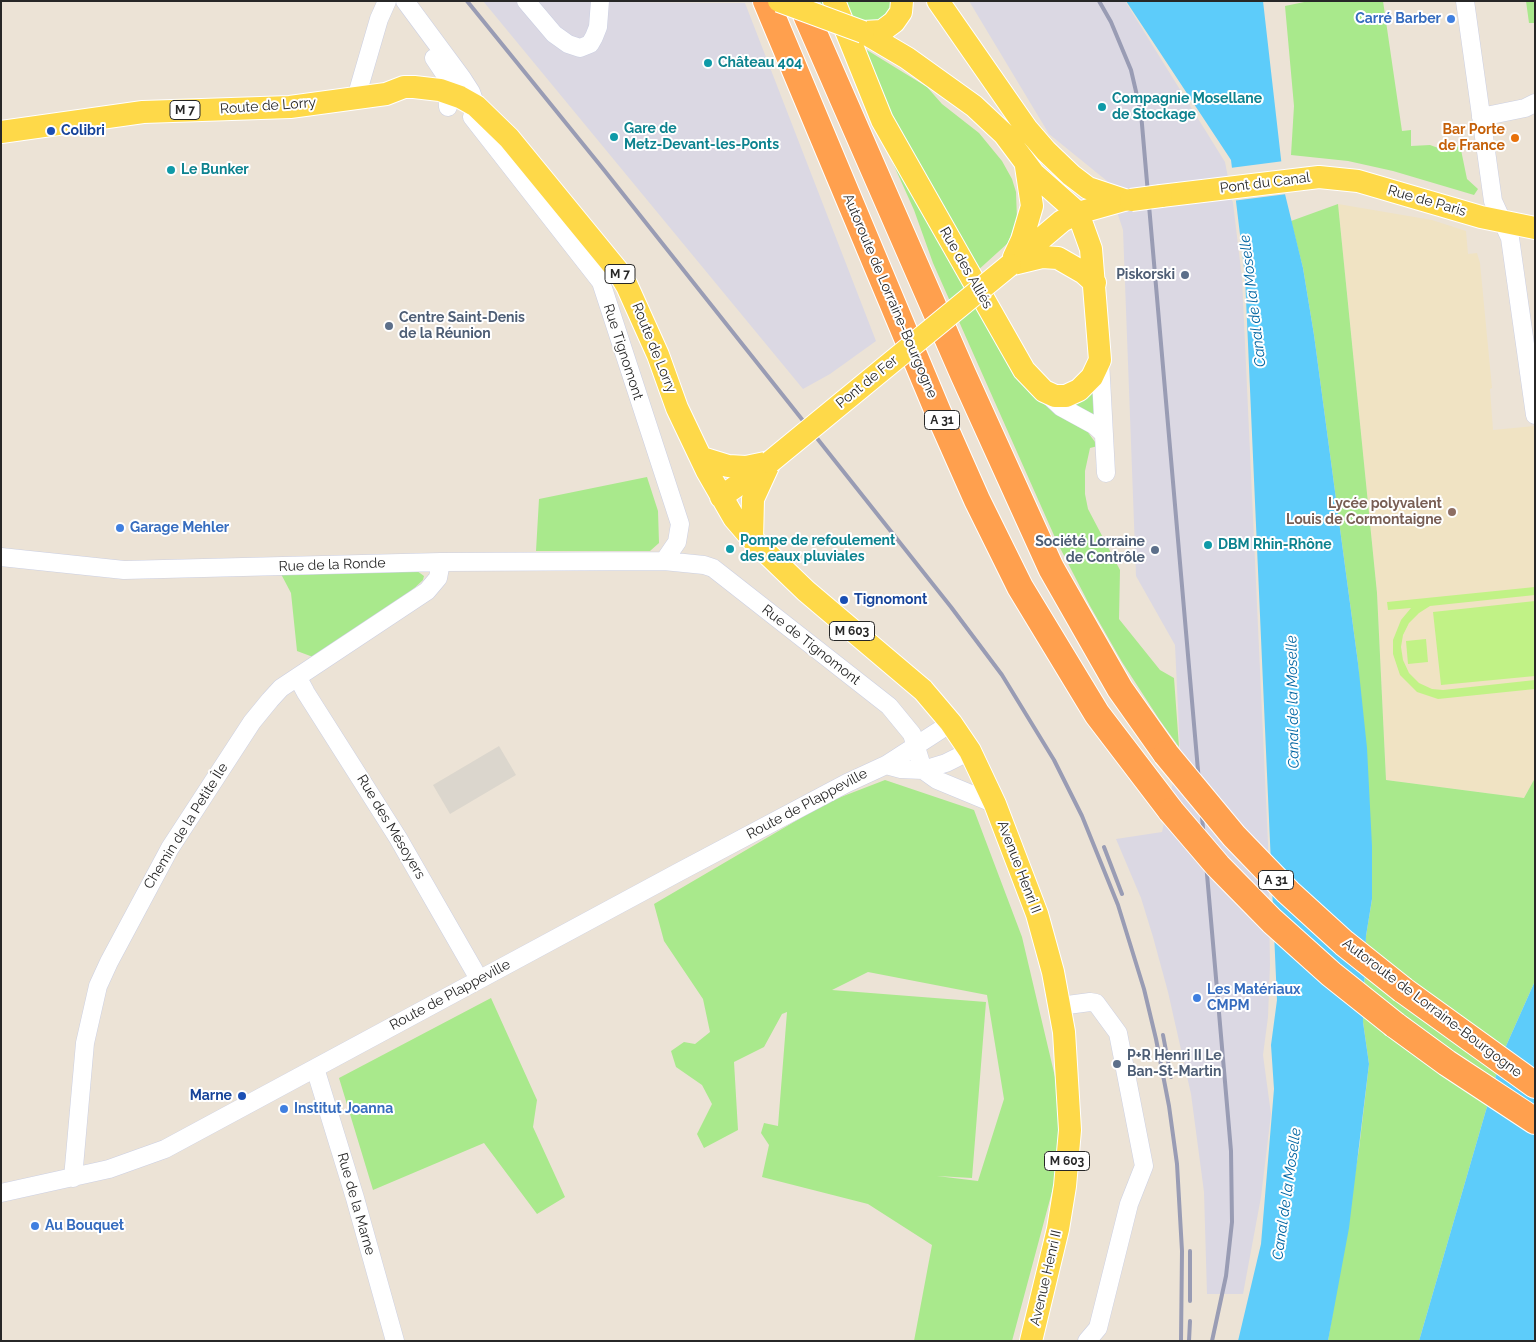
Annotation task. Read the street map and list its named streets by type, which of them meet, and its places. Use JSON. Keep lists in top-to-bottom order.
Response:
{
  "streets": {
    "highway": ["Autoroute de Lorraine-Bourgogne", "A 31"],
    "main road": [
      "Route de Lorry",
      "M 7",
      "Pont du Canal",
      "Rue de Paris",
      "Rue des Alliés",
      "Pont de Fer",
      "M 603",
      "Avenue Henri II"
    ],
    "street": [
      "Rue Tignomont",
      "Rue de la Ronde",
      "Rue de Tignomont",
      "Route de Plappeville",
      "Chemin de la Petite Île",
      "Rue des Mésoyers",
      "Rue de la Marne"
    ]
  },
  "crossings": [
    ["Route de Lorry", "Rue Tignomont"],
    ["Route de Lorry", "Pont de Fer"],
    ["Route de Lorry", "Avenue Henri II"],
    ["Pont du Canal", "Rue de Paris"],
    ["Rue Tignomont", "Rue de la Ronde"],
    ["Rue Tignomont", "Rue de Tignomont"],
    ["Pont de Fer", "Avenue Henri II"],
    ["Rue de la Ronde", "Rue de Tignomont"],
    ["Rue de la Ronde", "Chemin de la Petite Île"],
    ["Rue de Tignomont", "Route de Plappeville"],
    ["Route de Plappeville", "Chemin de la Petite Île"],
    ["Route de Plappeville", "Rue des Mésoyers"],
    ["Route de Plappeville", "Avenue Henri II"],
    ["Route de Plappeville", "Rue de la Marne"],
    ["Chemin de la Petite Île", "Rue des Mésoyers"]
  ],
  "water": ["Canal de la Moselle"],
  "places": [
    "Carré Barber",
    "Château 404",
    "Compagnie Mosellane de Stockage",
    "Colibri",
    "Gare de Metz-Devant-les-Ponts",
    "Bar Porte de France",
    "Le Bunker",
    "Piskorski",
    "Centre Saint-Denis de la Réunion",
    "Lycée polyvalent Louis de Cormontaigne",
    "Garage Mehler",
    "DBM Rhin-Rhône",
    "Pompe de refoulement des eaux pluviales",
    "Société Lorraine de Contrôle",
    "Tignomont",
    "Les Matériaux CMPM",
    "P+R Henri II Le Ban-St-Martin",
    "Marne",
    "Institut Joanna",
    "Au Bouquet"
  ]
}
